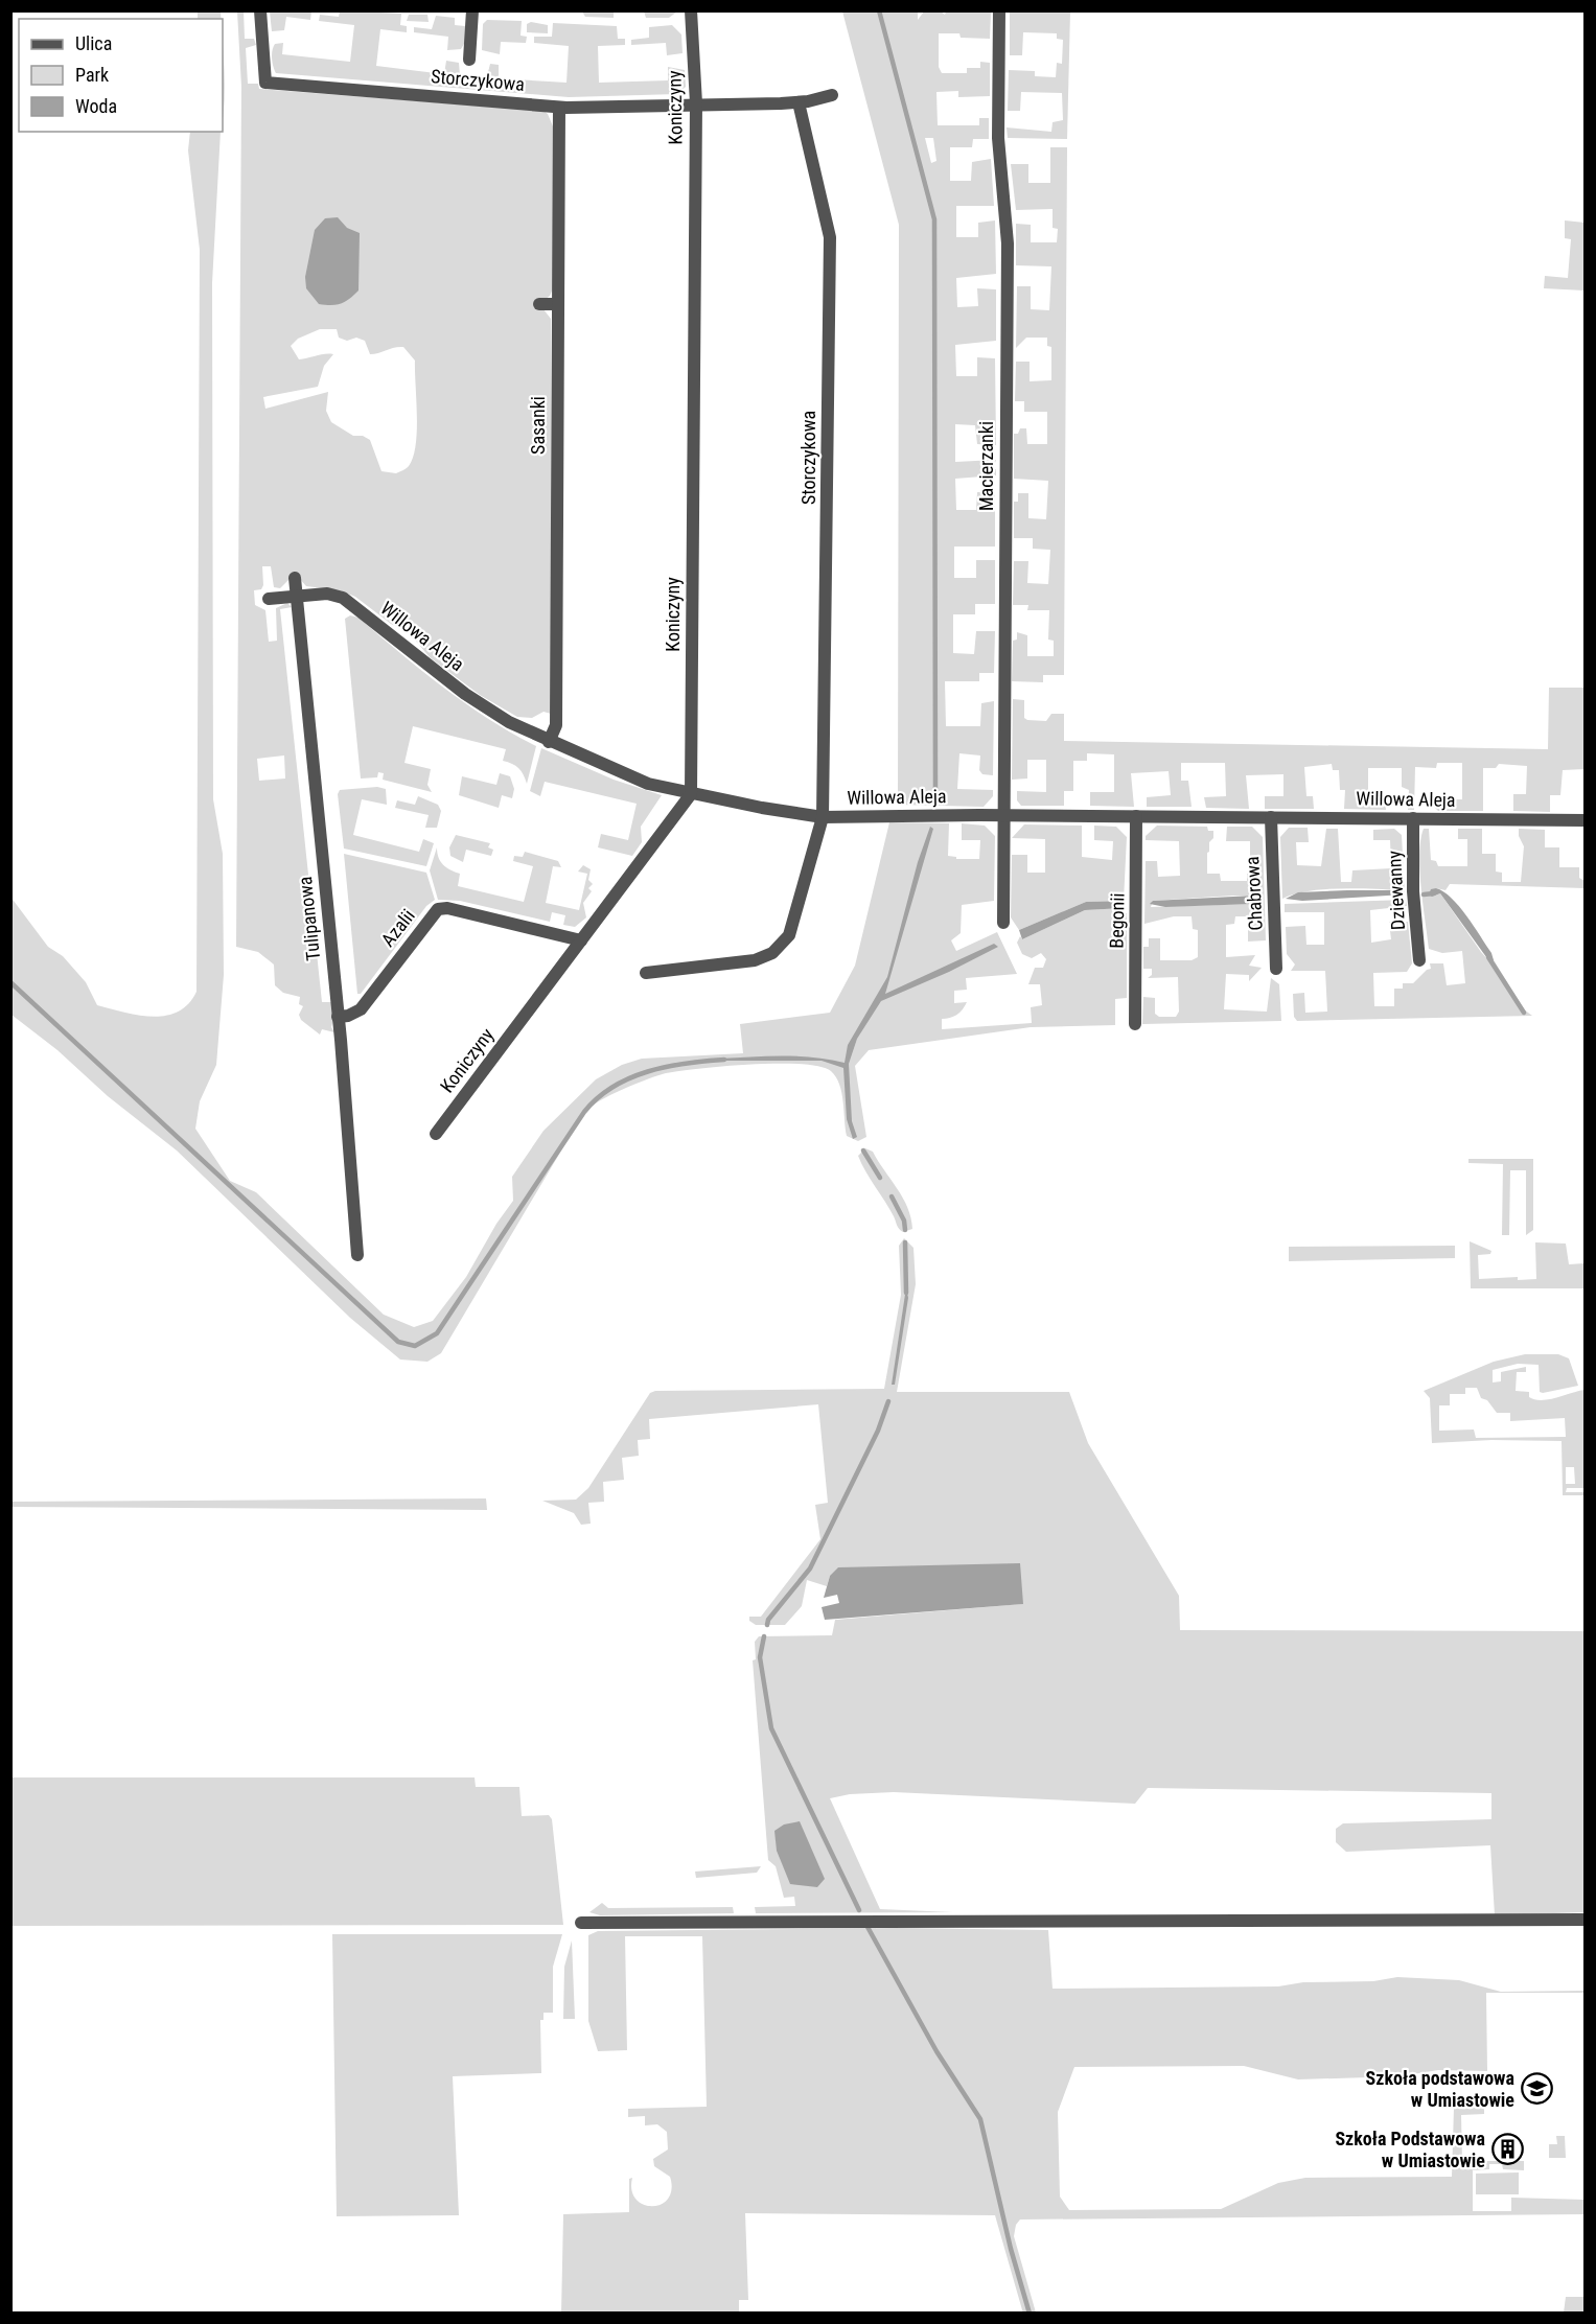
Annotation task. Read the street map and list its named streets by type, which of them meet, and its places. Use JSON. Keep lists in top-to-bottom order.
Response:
{
  "streets": {
    "street": [
      "Storczykowa",
      "Koniczyny",
      "Sasanki",
      "Macierzanki",
      "Willowa Aleja",
      "Dziewanny",
      "Chabrowa",
      "Tulipanowa",
      "Begonii",
      "Azalii"
    ]
  },
  "crossings": [
    ["Storczykowa", "Koniczyny"],
    ["Storczykowa", "Sasanki"],
    ["Storczykowa", "Willowa Aleja"],
    ["Koniczyny", "Willowa Aleja"],
    ["Koniczyny", "Azalii"],
    ["Sasanki", "Willowa Aleja"],
    ["Macierzanki", "Willowa Aleja"],
    ["Willowa Aleja", "Dziewanny"],
    ["Willowa Aleja", "Chabrowa"],
    ["Willowa Aleja", "Tulipanowa"],
    ["Willowa Aleja", "Begonii"],
    ["Tulipanowa", "Azalii"]
  ],
  "places": {
    "school or university": ["Szkoła podstawowa w Umiastowie"],
    "building": ["Szkoła Podstawowa w Umiastowie"]
  },
  "legend": ["Ulica", "Park", "Woda"]
}
